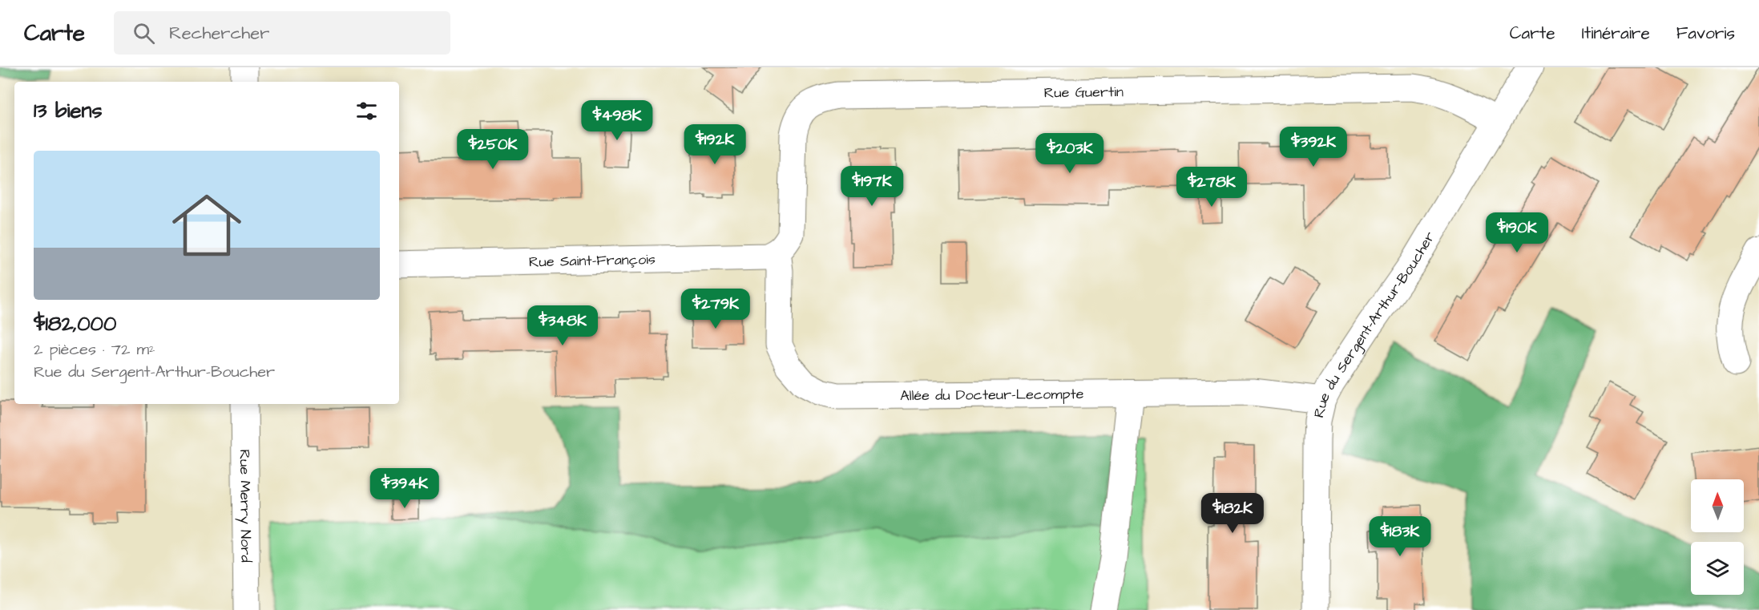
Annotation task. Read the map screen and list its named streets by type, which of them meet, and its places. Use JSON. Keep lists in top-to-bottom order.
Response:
{
  "streets": {
    "street": [
      "Rue Guertin",
      "Rue Saint-François",
      "Rue du Sergent-Arthur-Boucher",
      "Allée du Docteur-Lecompte",
      "Rue Merry Nord"
    ]
  },
  "crossings": [
    ["Rue Guertin", "Rue Saint-François"],
    ["Rue Guertin", "Rue du Sergent-Arthur-Boucher"],
    ["Rue Guertin", "Allée du Docteur-Lecompte"],
    ["Rue Saint-François", "Allée du Docteur-Lecompte"],
    ["Rue du Sergent-Arthur-Boucher", "Allée du Docteur-Lecompte"]
  ],
  "north": "top",
  "page": {
    "header": "Carte",
    "search": "Rechercher",
    "nav": ["Carte", "Itinéraire", "Favoris"],
    "heading": "13 biens",
    "price": [
      "$498K",
      "$192K",
      "$392K",
      "$250K",
      "$203K",
      "$197K",
      "$278K",
      "$190K",
      "$279K",
      "$348K",
      "$394K",
      "$182K",
      "$183K"
    ],
    "list": [
      {
        "name": "$182,000",
        "note": "2 pièces · 72 m² · Rue du Sergent-Arthur-Boucher"
      }
    ]
  }
}
